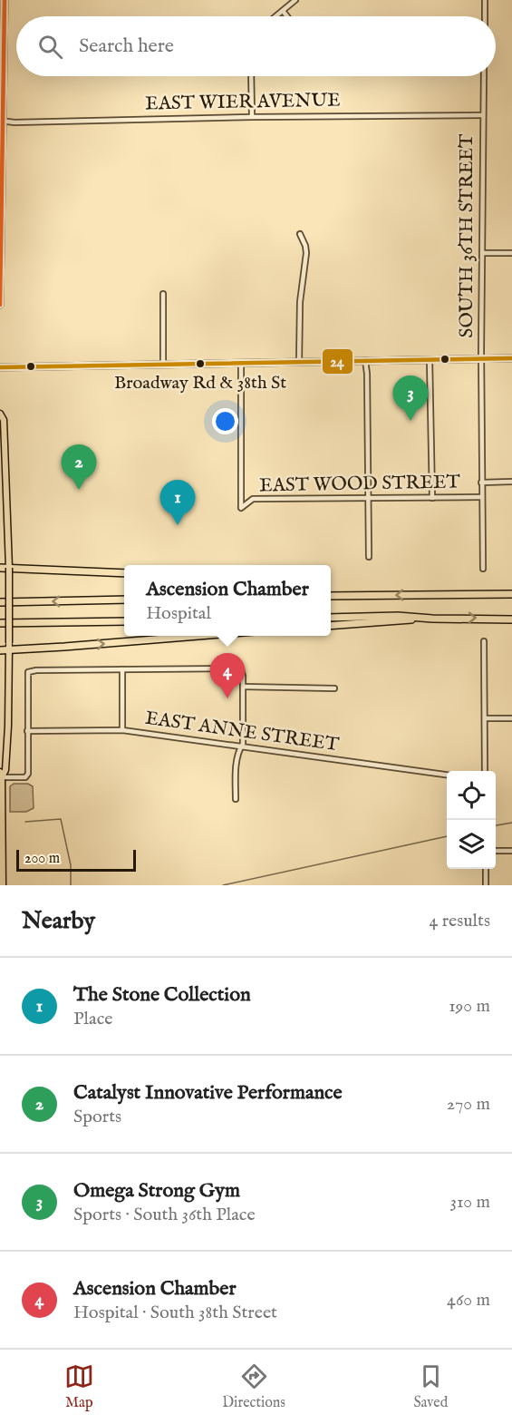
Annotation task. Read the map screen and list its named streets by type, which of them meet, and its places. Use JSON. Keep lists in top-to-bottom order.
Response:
{
  "streets": {
    "street": [
      "EAST WIER AVENUE",
      "SOUTH 36TH STREET",
      "EAST WOOD STREET",
      "EAST ANNE STREET"
    ]
  },
  "crossings": [
    ["EAST WIER AVENUE", "SOUTH 36TH STREET"],
    ["SOUTH 36TH STREET", "EAST WOOD STREET"]
  ],
  "places": ["Broadway Rd & 38th St"],
  "lines": ["transit line 24"],
  "scale_bar": "200 m",
  "page": {
    "search": "Search here",
    "pins": [
      "3",
      "2",
      "1",
      "4"
    ],
    "popup": ["Ascension Chamber", "Hospital"],
    "scale": "200 m",
    "heading": ["Nearby", "4 results"],
    "list": [
      {
        "mark": "1",
        "name": "The Stone Collection",
        "note": "Place",
        "value": "190 m"
      },
      {
        "mark": "2",
        "name": "Catalyst Innovative Performance",
        "note": "Sports",
        "value": "270 m"
      },
      {
        "mark": "3",
        "name": "Omega Strong Gym",
        "note": "Sports · South 36th Place",
        "value": "310 m"
      },
      {
        "mark": "4",
        "name": "Ascension Chamber",
        "note": "Hospital · South 38th Street",
        "value": "460 m"
      }
    ],
    "nav": ["Map", "Directions", "Saved"]
  }
}
